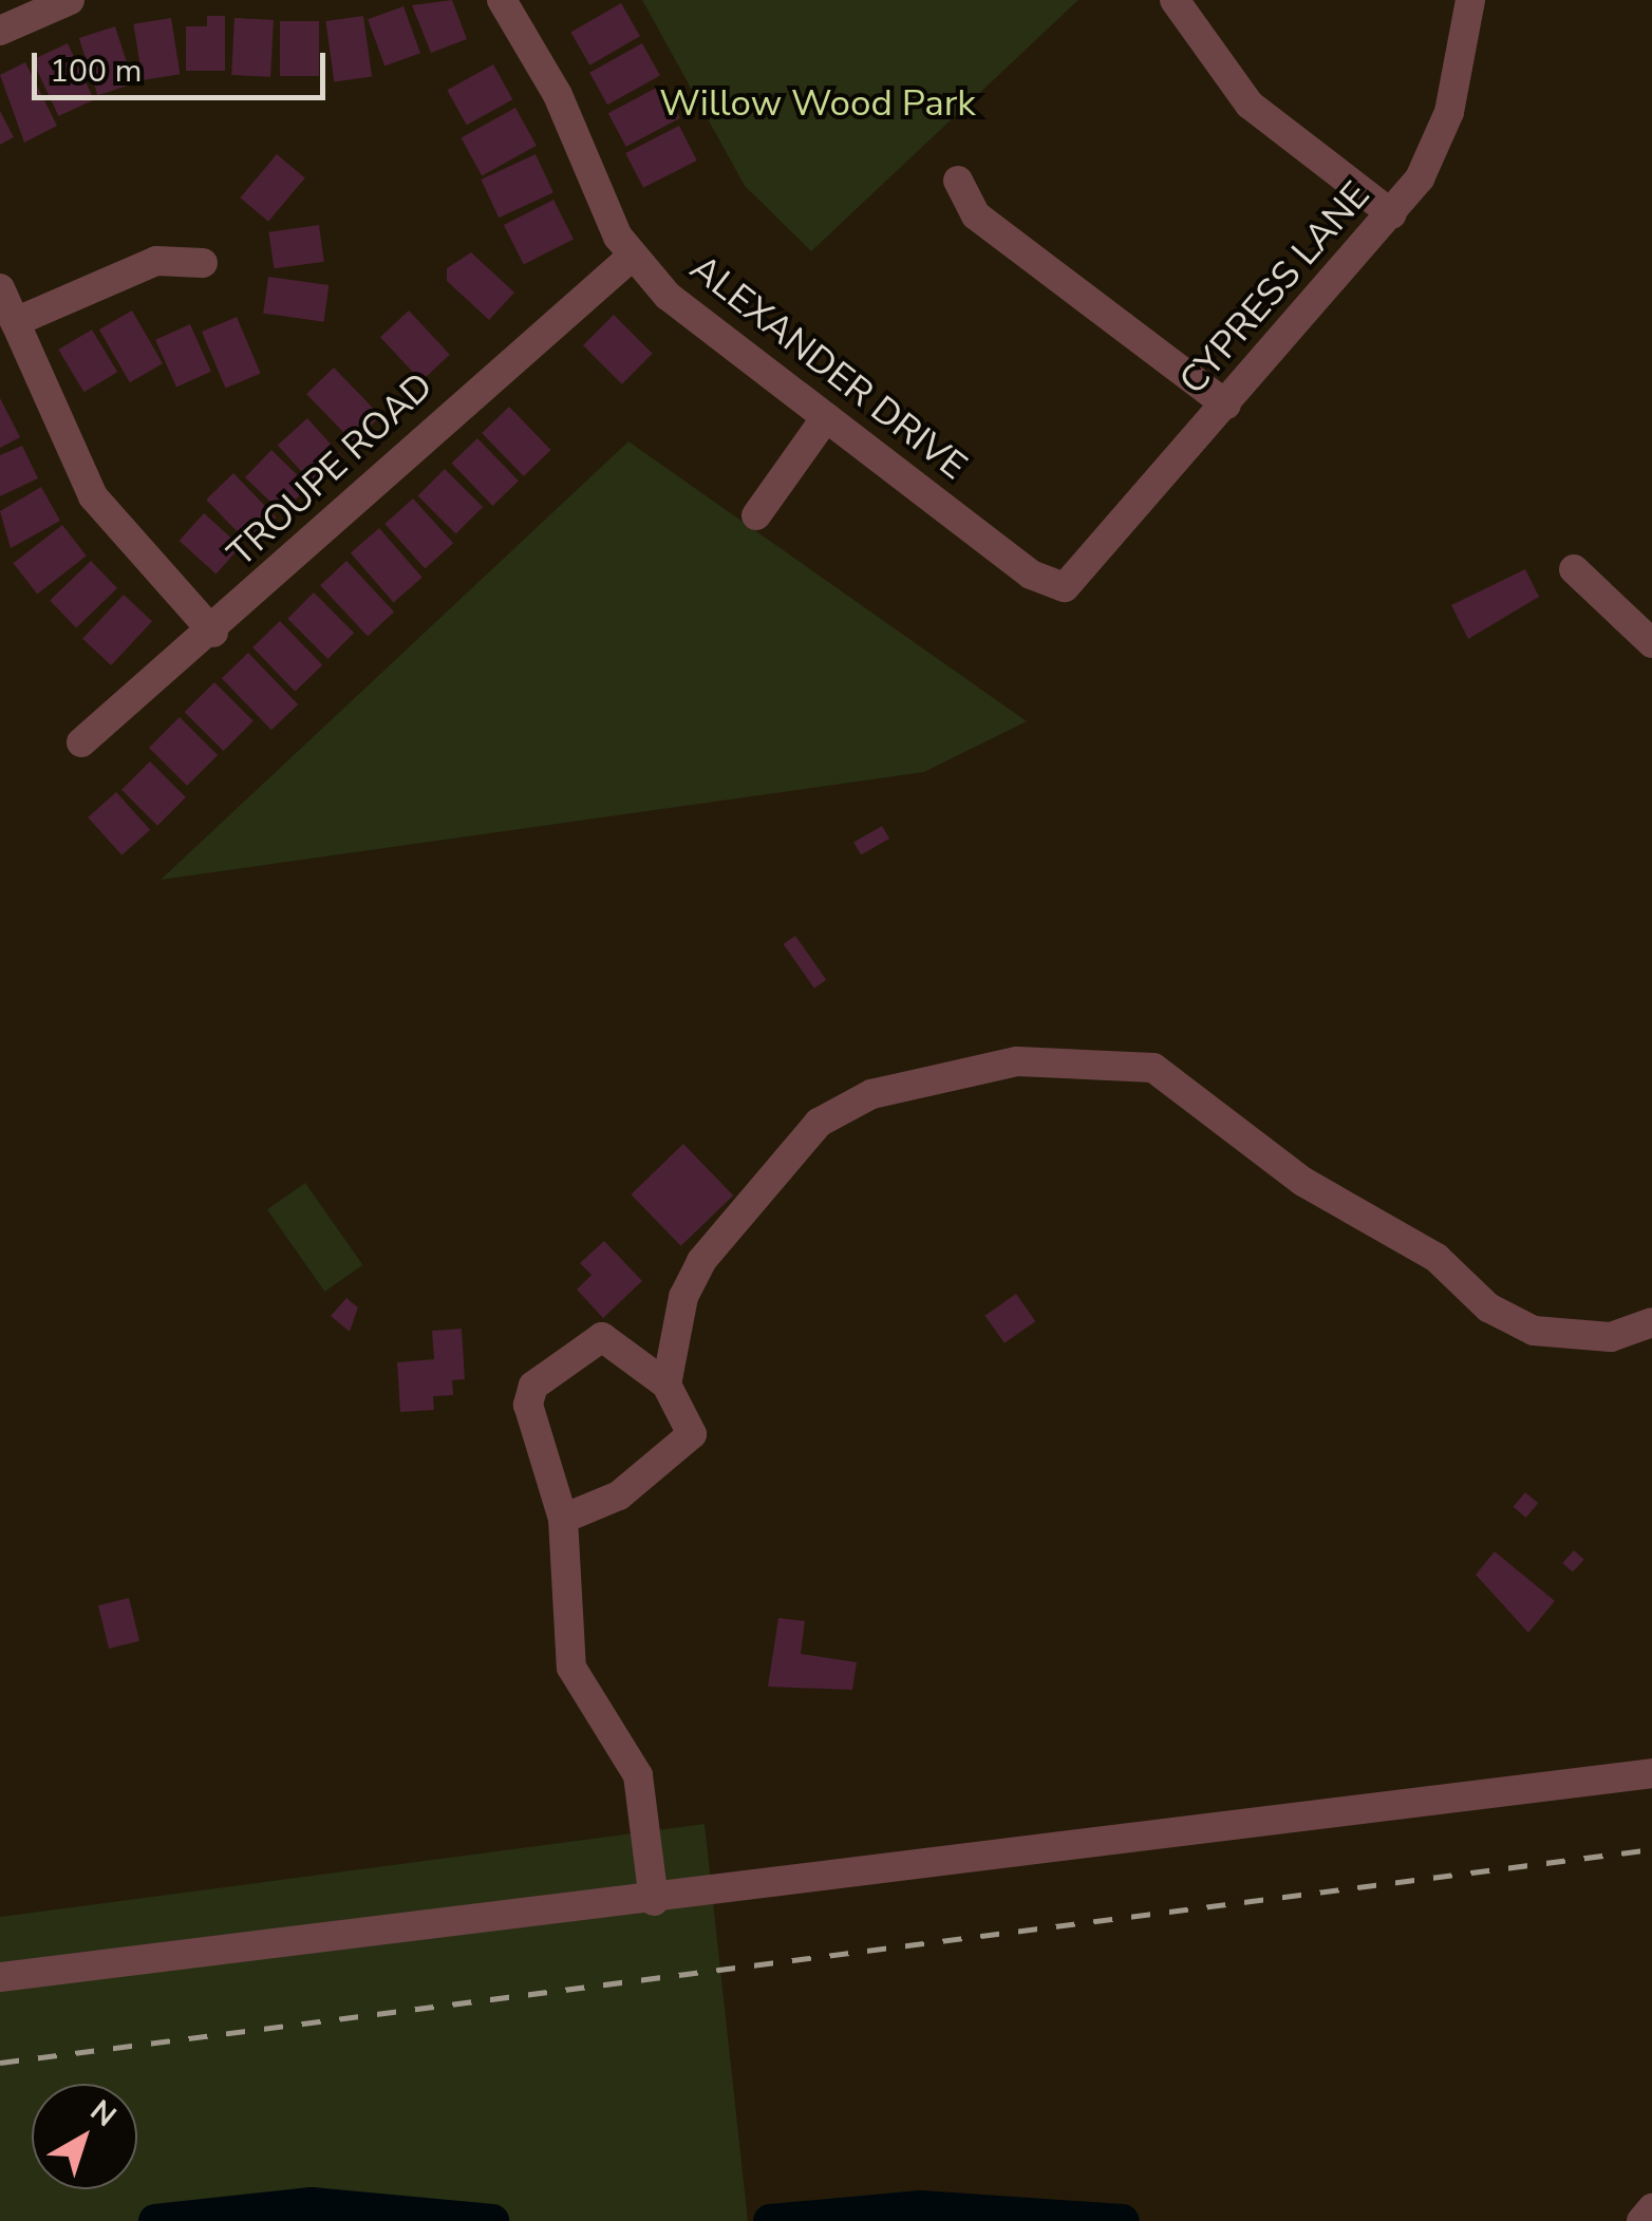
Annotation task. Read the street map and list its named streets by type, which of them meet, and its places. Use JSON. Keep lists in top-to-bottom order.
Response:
{
  "streets": {
    "street": ["CYPRESS LANE", "ALEXANDER DRIVE", "TROUPE ROAD"]
  },
  "crossings": [
    ["CYPRESS LANE", "ALEXANDER DRIVE"],
    ["ALEXANDER DRIVE", "TROUPE ROAD"]
  ],
  "parks": ["Willow Wood Park"],
  "scale_bar": "100 m",
  "north": "top right"
}
